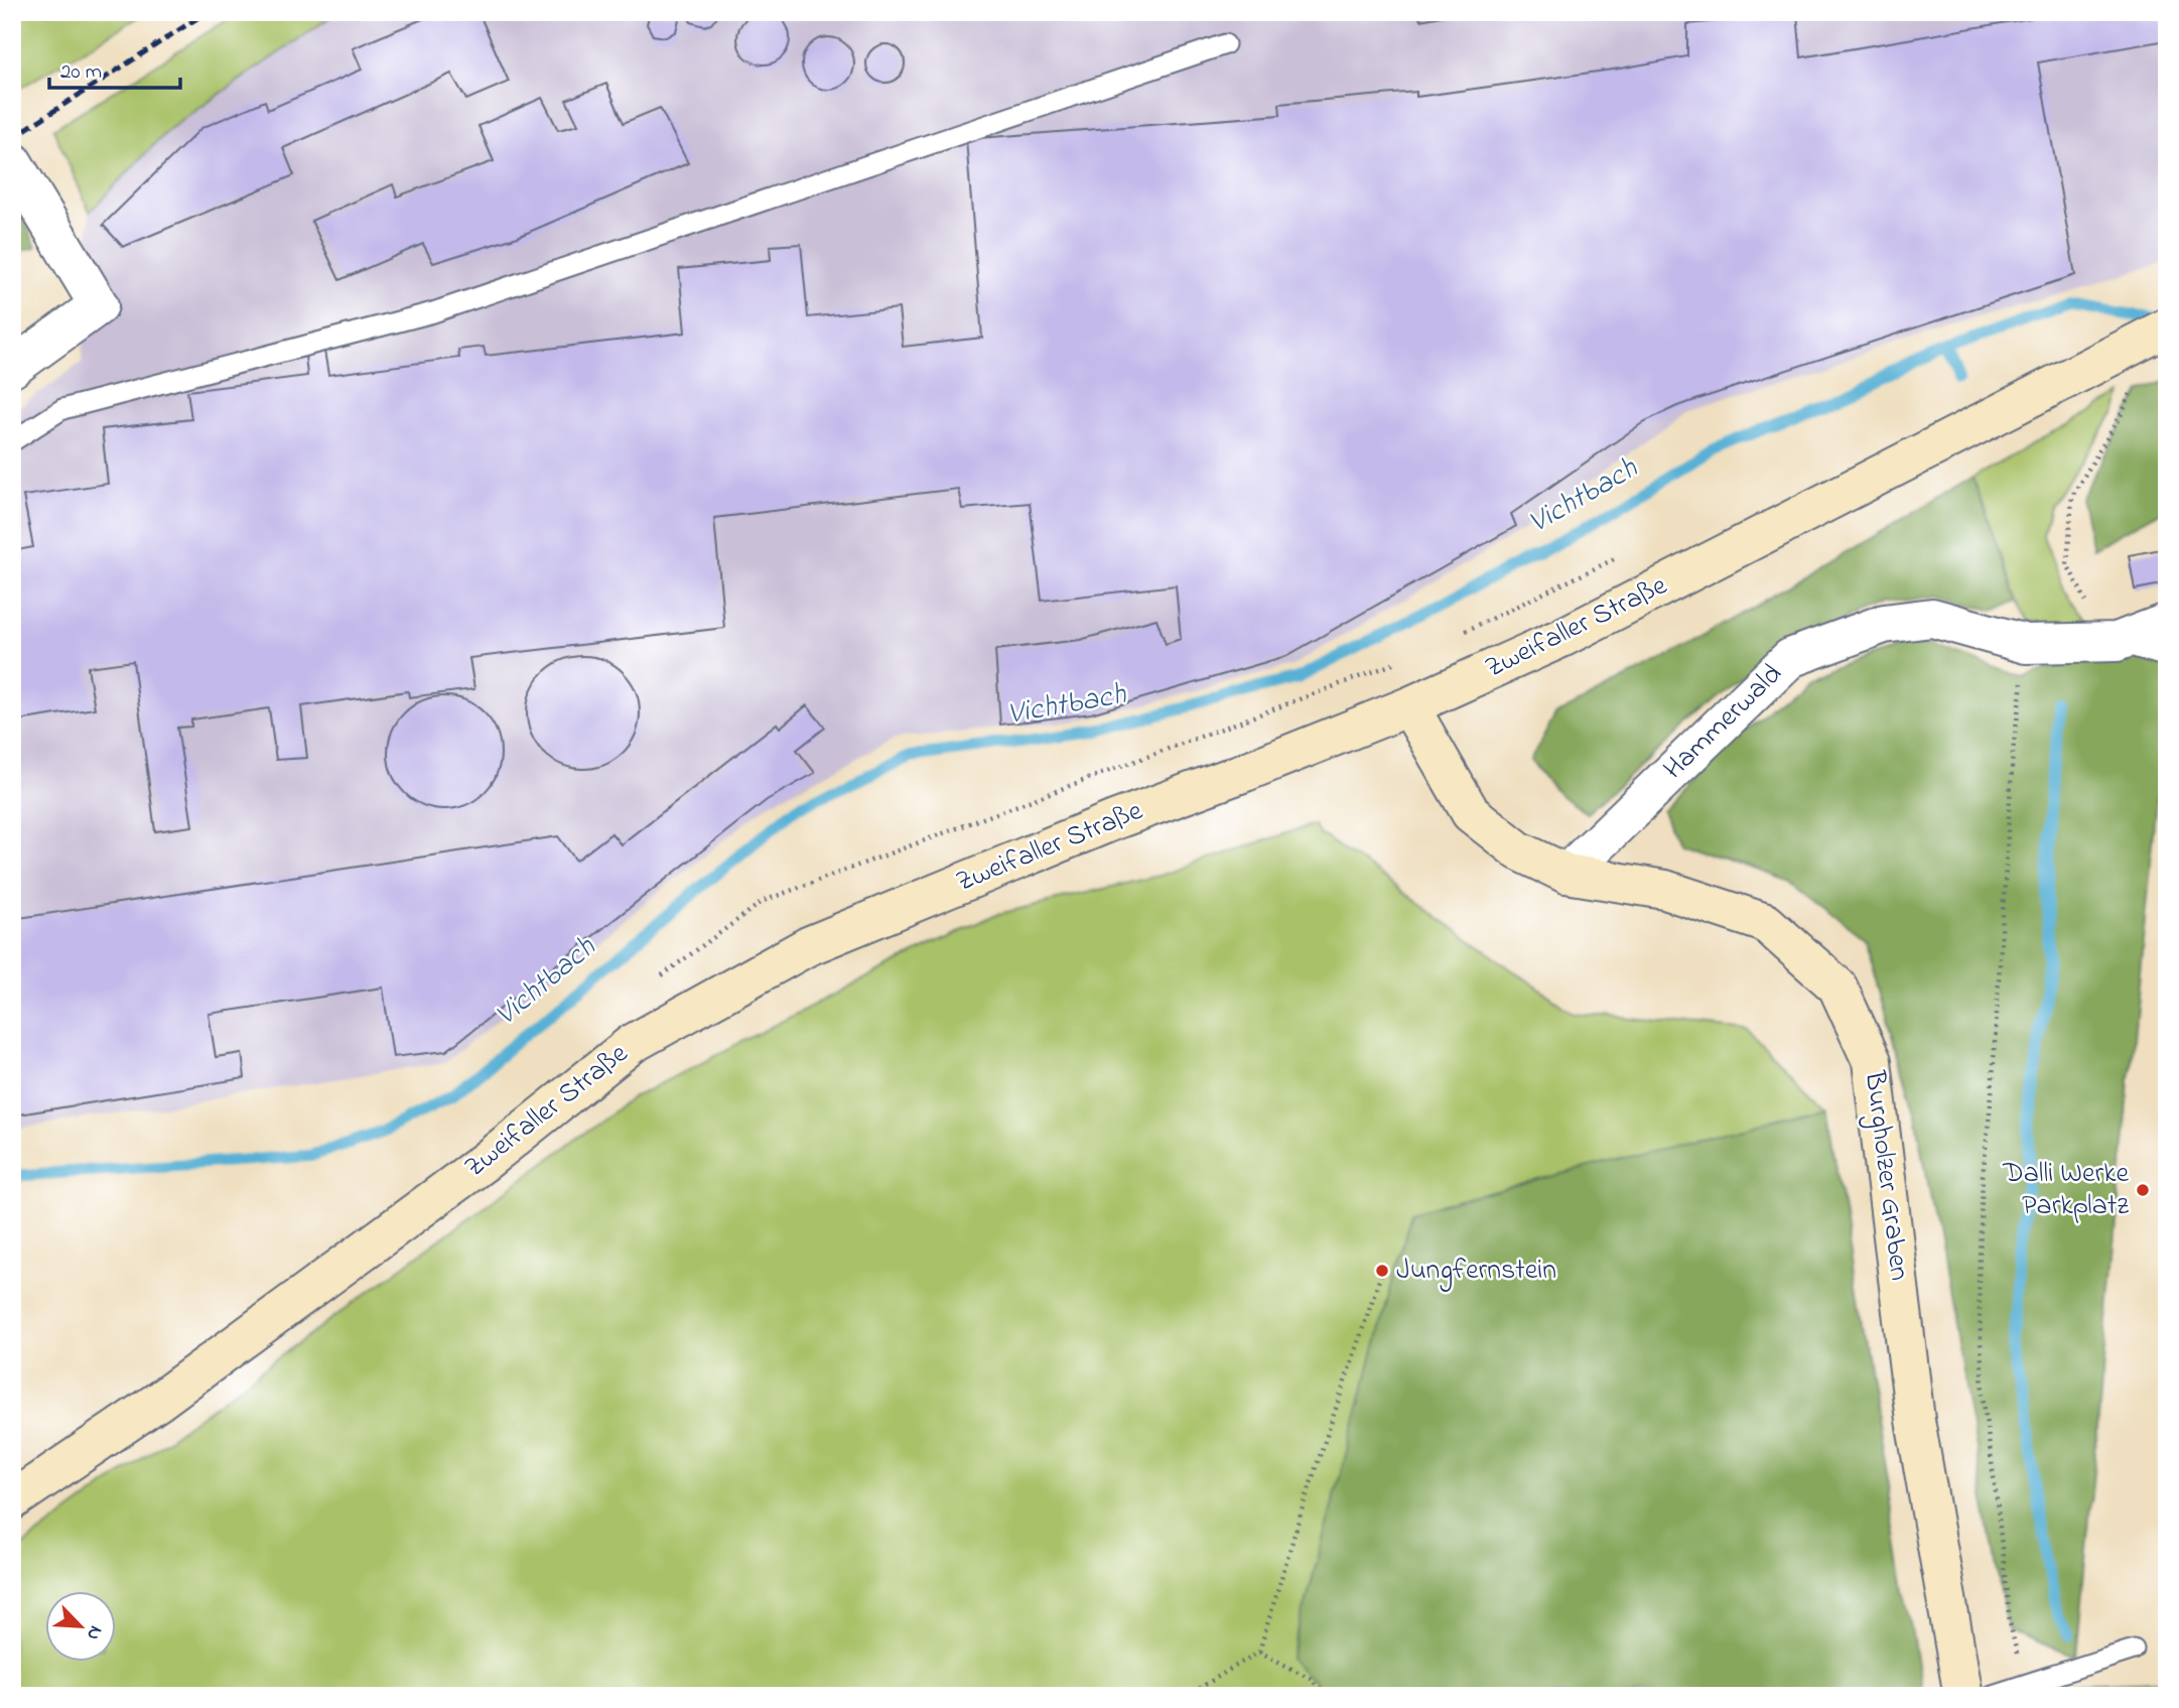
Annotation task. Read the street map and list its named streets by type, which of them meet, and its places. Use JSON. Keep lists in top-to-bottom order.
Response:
{
  "streets": {
    "main road": ["Zweifaller Straße", "Burgholzer Graben"],
    "street": ["Hammerwald"]
  },
  "crossings": [
    ["Zweifaller Straße", "Burgholzer Graben"],
    ["Hammerwald", "Burgholzer Graben"]
  ],
  "water": ["Vichtbach"],
  "places": ["Dalli Werke Parkplatz", "Jungfernstein"],
  "scale_bar": "20 m",
  "north": "bottom right"
}
